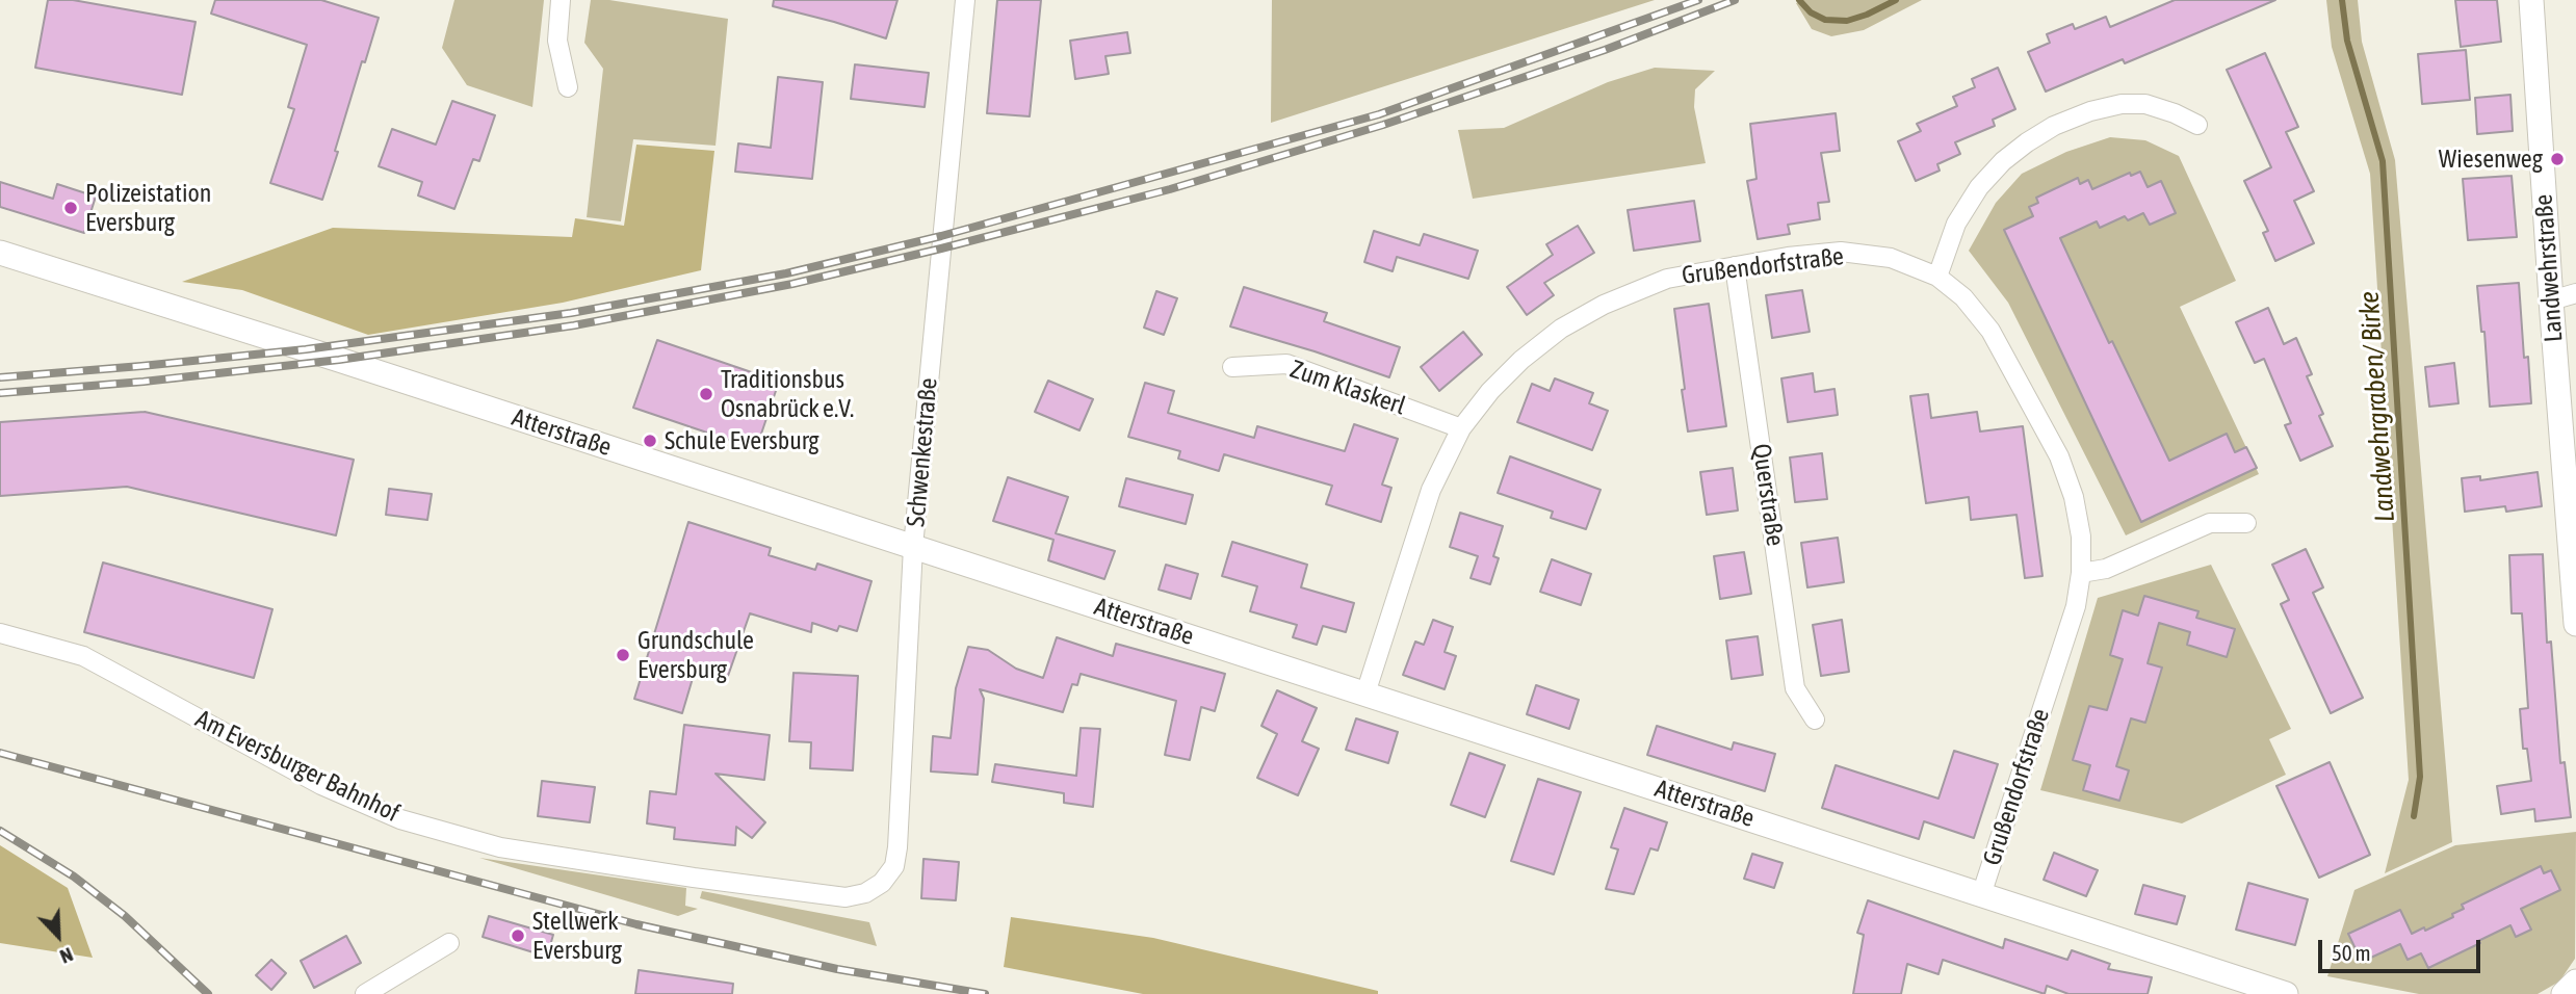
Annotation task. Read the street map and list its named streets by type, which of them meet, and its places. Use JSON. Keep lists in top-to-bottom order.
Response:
{
  "streets": {
    "street": [
      "Grußendorfstraße",
      "Landwehrstraße",
      "Zum Klaskerl",
      "Atterstraße",
      "Schwenkestraße",
      "Querstraße",
      "Am Eversburger Bahnhof"
    ]
  },
  "crossings": [
    ["Grußendorfstraße", "Zum Klaskerl"],
    ["Grußendorfstraße", "Atterstraße"],
    ["Grußendorfstraße", "Querstraße"],
    ["Atterstraße", "Schwenkestraße"],
    ["Schwenkestraße", "Am Eversburger Bahnhof"]
  ],
  "water": ["Landwehrgraben/ Birke"],
  "places": [
    "Wiesenweg",
    "Polizeistation Eversburg",
    "Traditionsbus Osnabrück e.V.",
    "Schule Eversburg",
    "Grundschule Eversburg",
    "Stellwerk Eversburg"
  ],
  "scale_bar": "50 m",
  "north": "bottom right"
}
